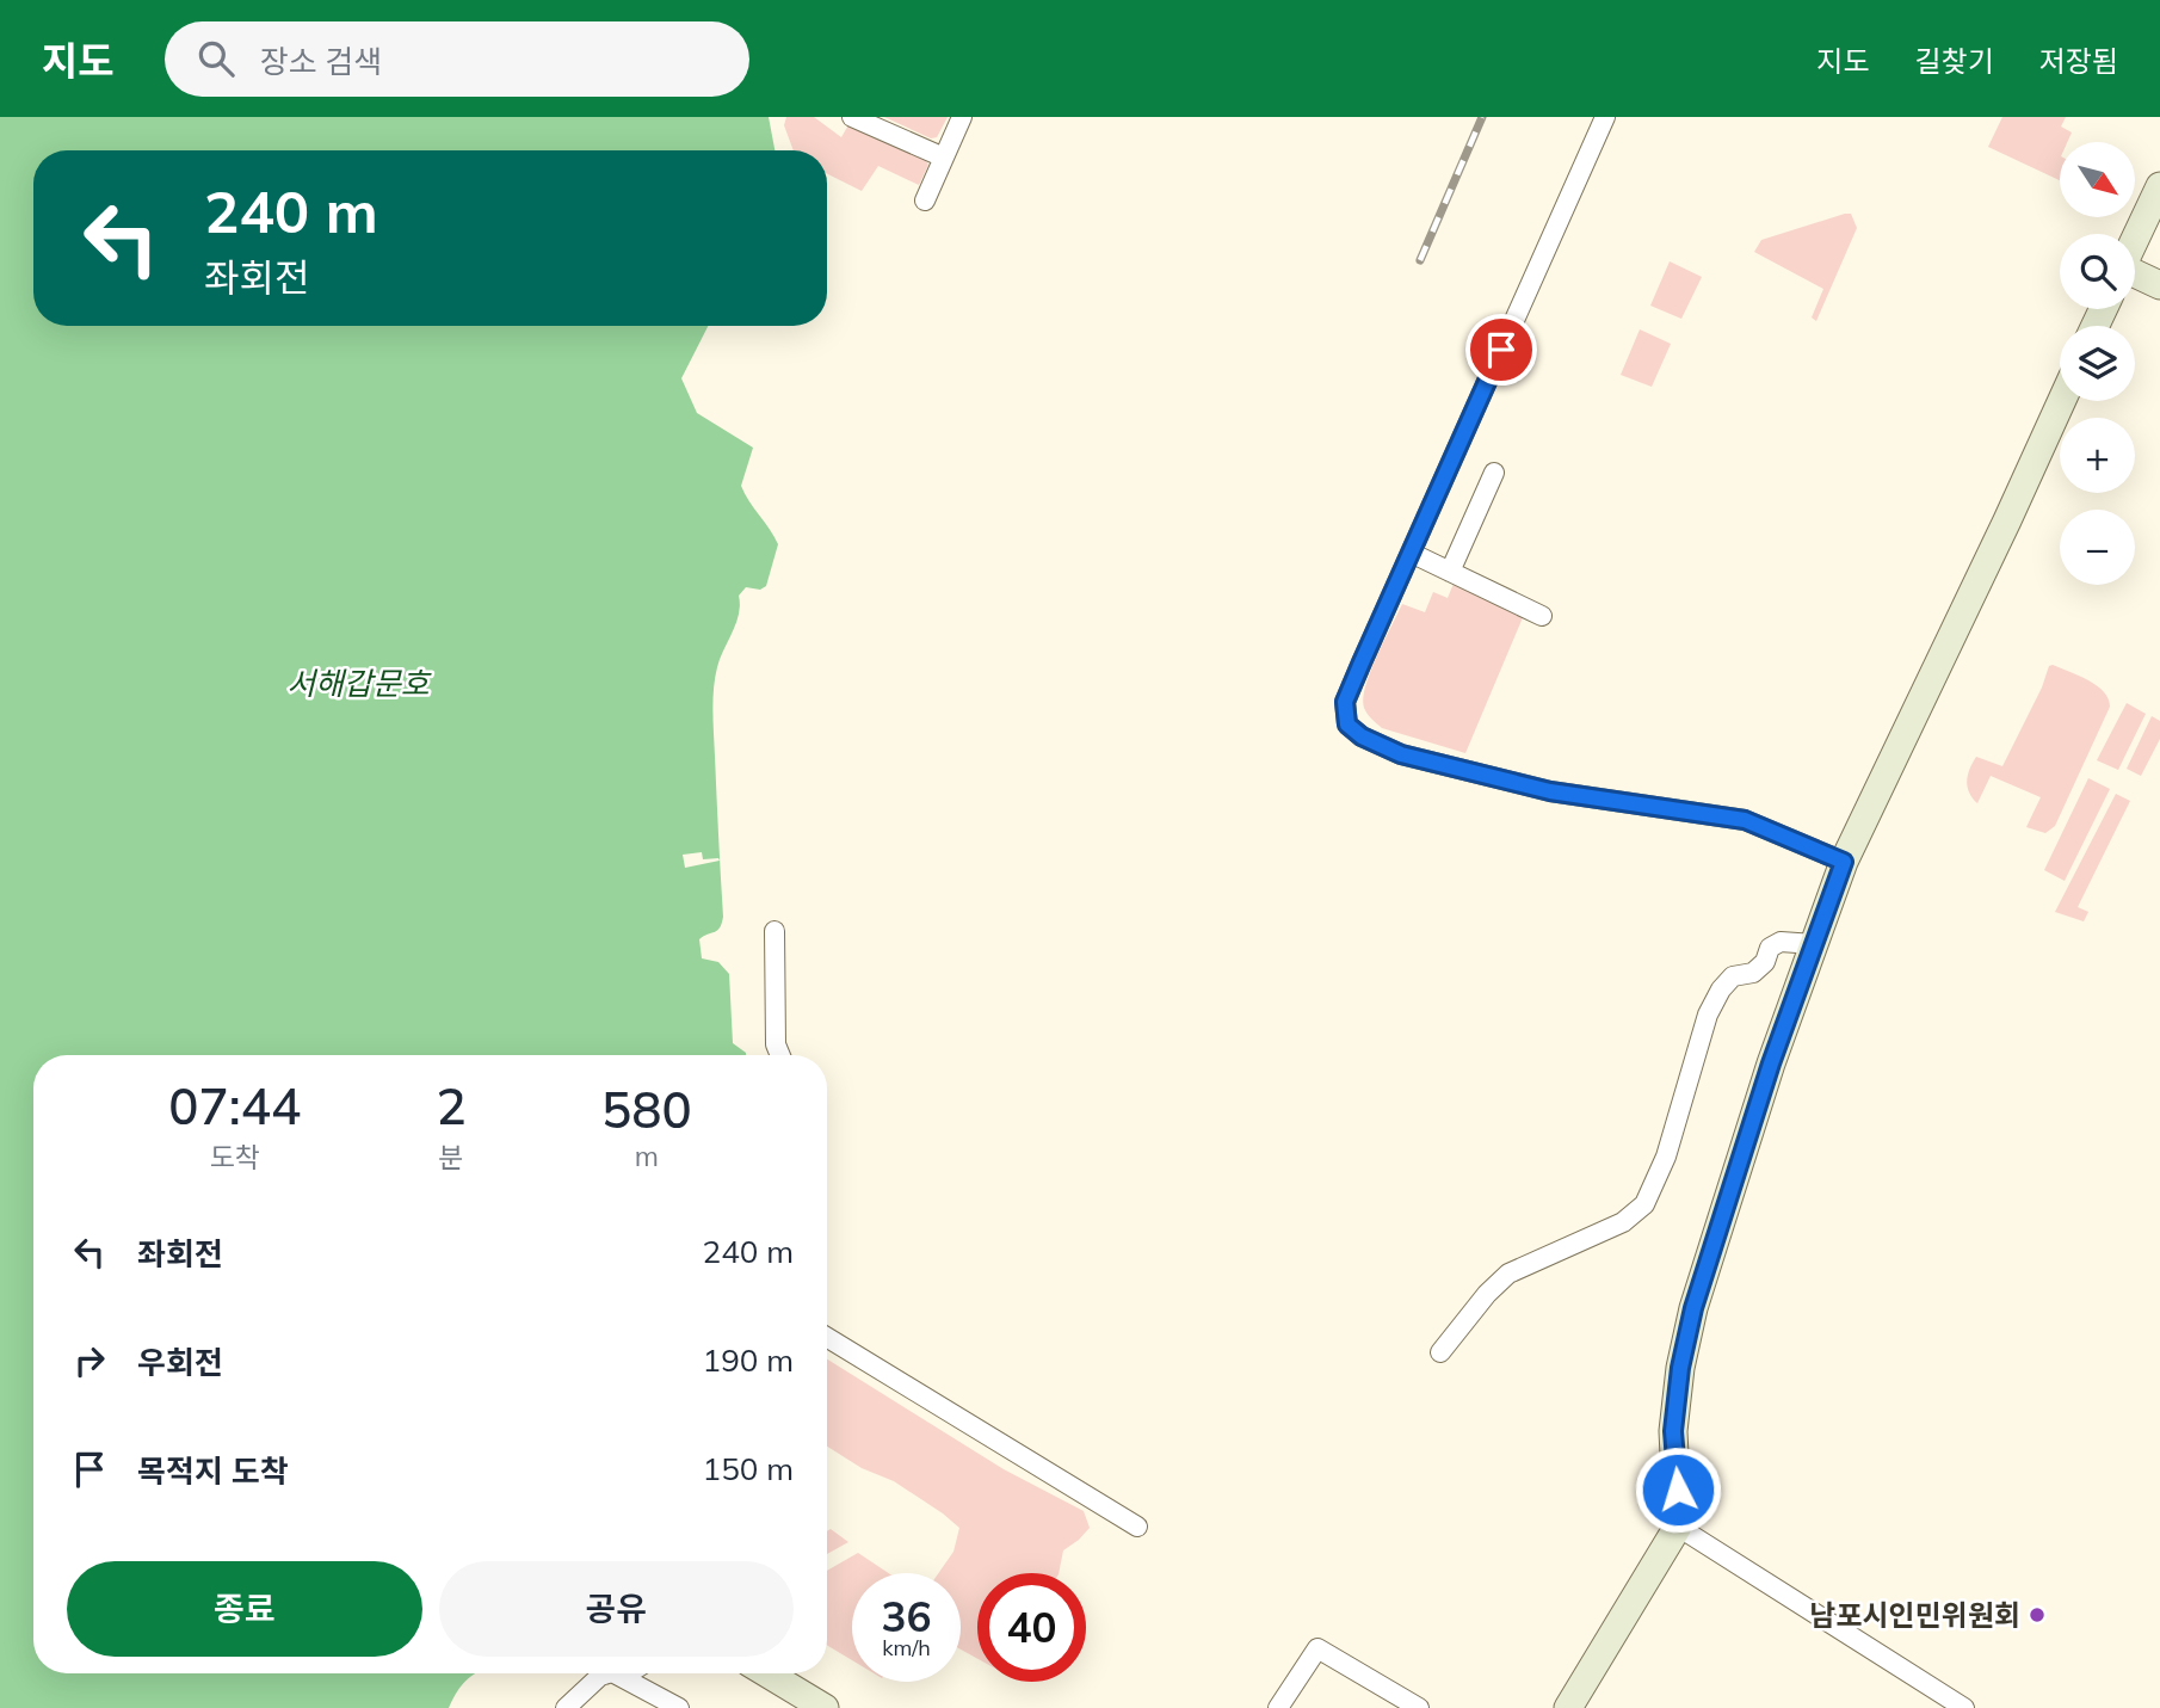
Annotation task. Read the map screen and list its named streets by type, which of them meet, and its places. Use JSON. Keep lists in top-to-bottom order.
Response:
{
  "water": ["서해갑문호"],
  "places": ["남포시인민위원회"],
  "north": "bottom right",
  "page": {
    "header": "지도",
    "search": "장소 검색",
    "nav": ["지도", "길찾기", "저장됨"],
    "map_buttons": ["+", "−"],
    "turn": ["240 m", "좌회전"],
    "eta": [
      "07:44",
      "도착",
      "2",
      "분",
      "580",
      "m"
    ],
    "list": [
      {
        "name": "좌회전",
        "value": "240 m"
      },
      {
        "name": "우회전",
        "value": "190 m"
      },
      {
        "name": "목적지 도착",
        "value": "150 m"
      }
    ],
    "buttons": ["종료", "공유"],
    "speed": "36 km/h",
    "limit": "40"
  }
}
